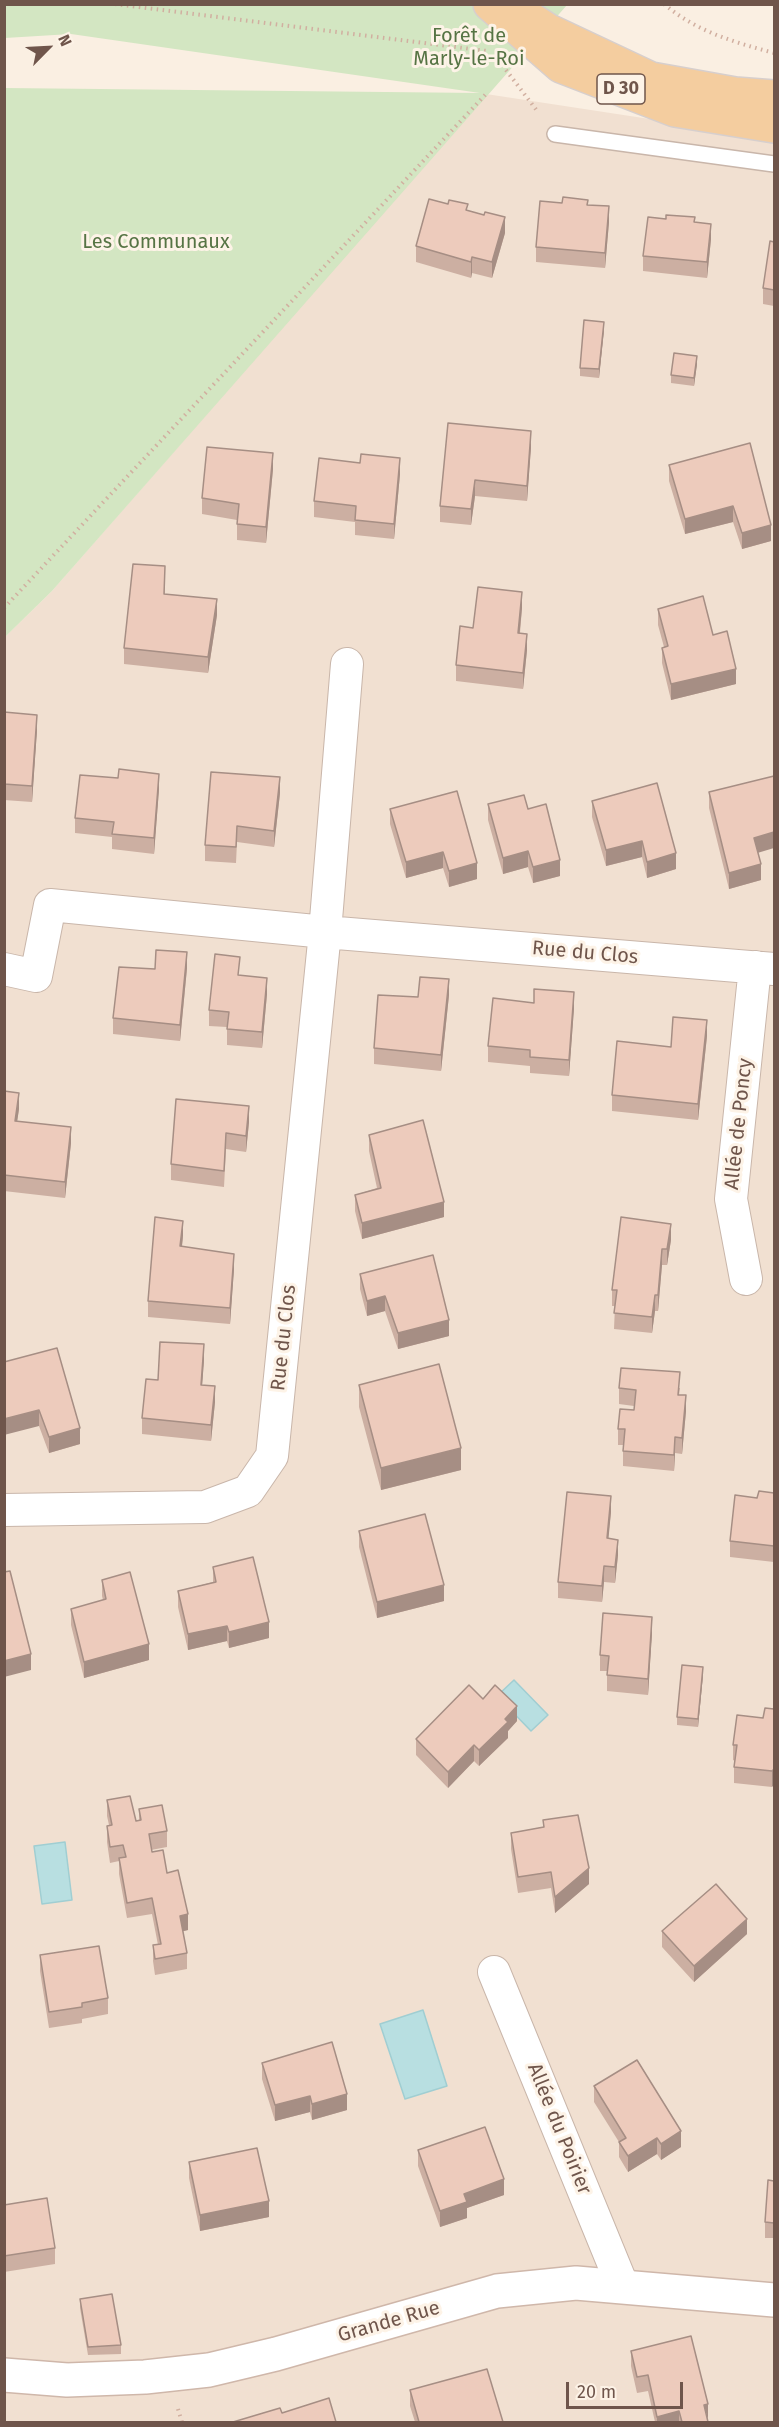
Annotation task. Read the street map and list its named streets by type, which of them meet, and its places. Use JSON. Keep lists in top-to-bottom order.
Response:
{
  "streets": {
    "main road": ["D 30"],
    "street": [
      "Rue du Clos",
      "Allée de Poncy",
      "Allée du Poirier",
      "Grande Rue"
    ]
  },
  "crossings": [
    ["Rue du Clos", "Allée de Poncy"],
    ["Allée du Poirier", "Grande Rue"]
  ],
  "parks": ["Forêt de Marly-le-Roi", "Les Communaux"],
  "scale_bar": "20 m",
  "north": "top right"
}
